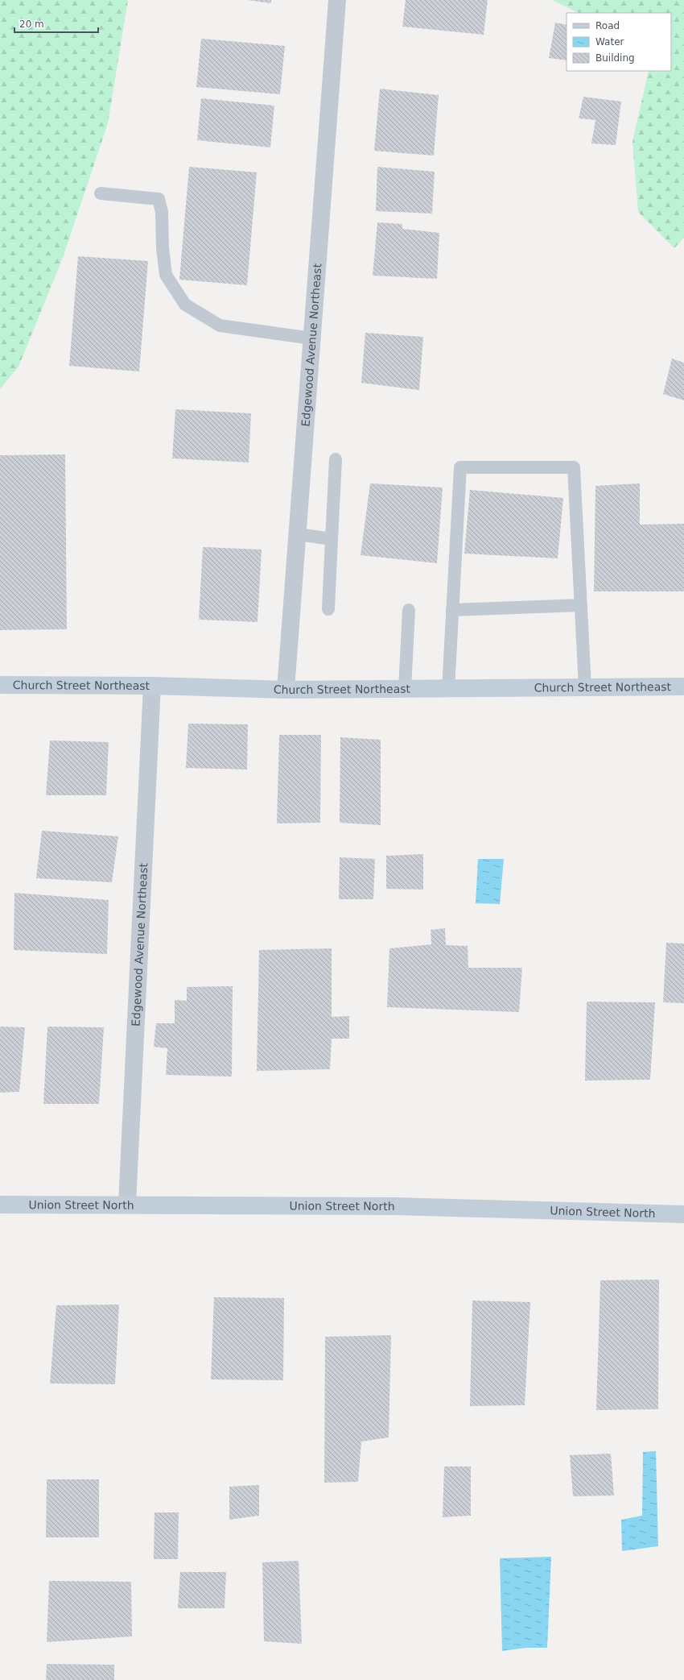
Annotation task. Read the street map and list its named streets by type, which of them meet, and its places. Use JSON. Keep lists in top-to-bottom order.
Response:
{
  "streets": {
    "main road": ["Church Street Northeast", "Union Street North"],
    "street": ["Edgewood Avenue Northeast"]
  },
  "crossings": [
    ["Edgewood Avenue Northeast", "Church Street Northeast"],
    ["Edgewood Avenue Northeast", "Union Street North"]
  ],
  "legend": ["Road", "Water", "Building"],
  "scale_bar": "20 m"
}
